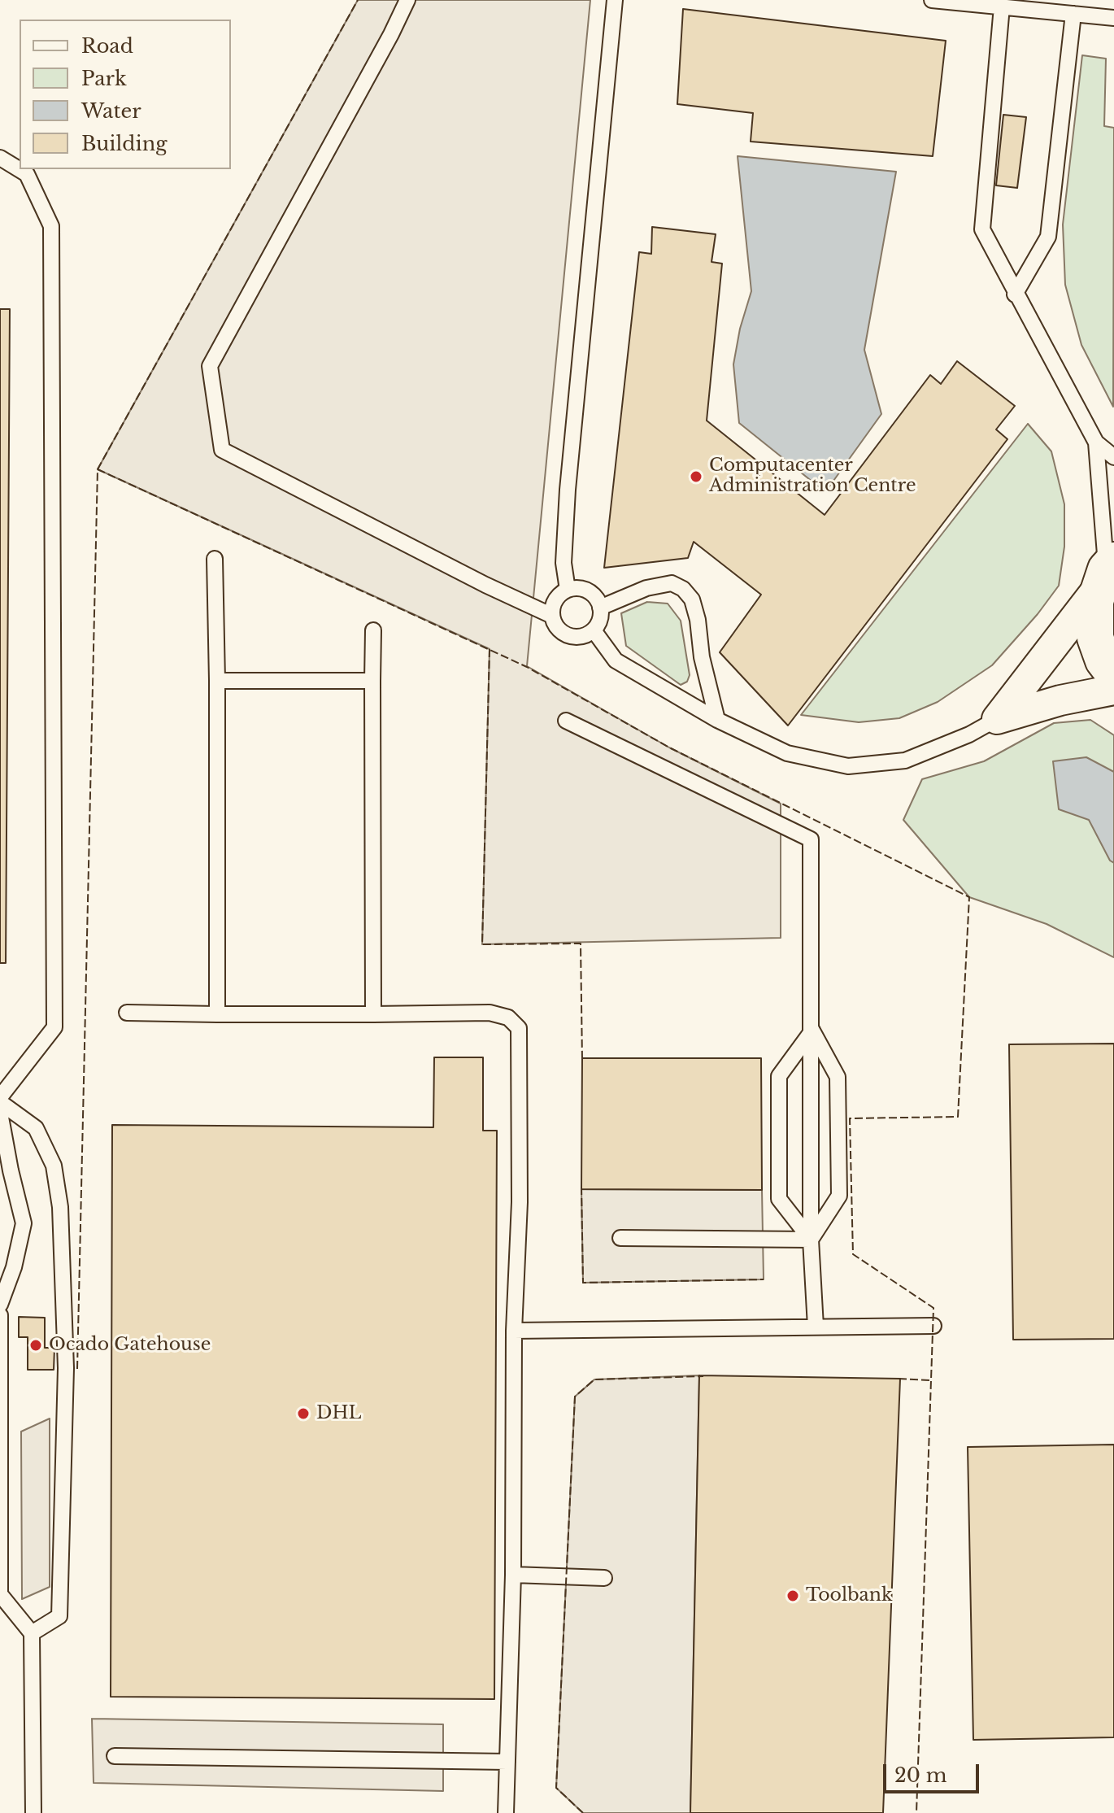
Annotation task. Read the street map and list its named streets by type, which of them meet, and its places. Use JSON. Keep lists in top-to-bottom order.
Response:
{
  "places": [
    "Computacenter Administration Centre",
    "Ocado Gatehouse",
    "DHL",
    "Toolbank"
  ],
  "legend": [
    "Road",
    "Park",
    "Water",
    "Building"
  ],
  "scale_bar": "20 m"
}
